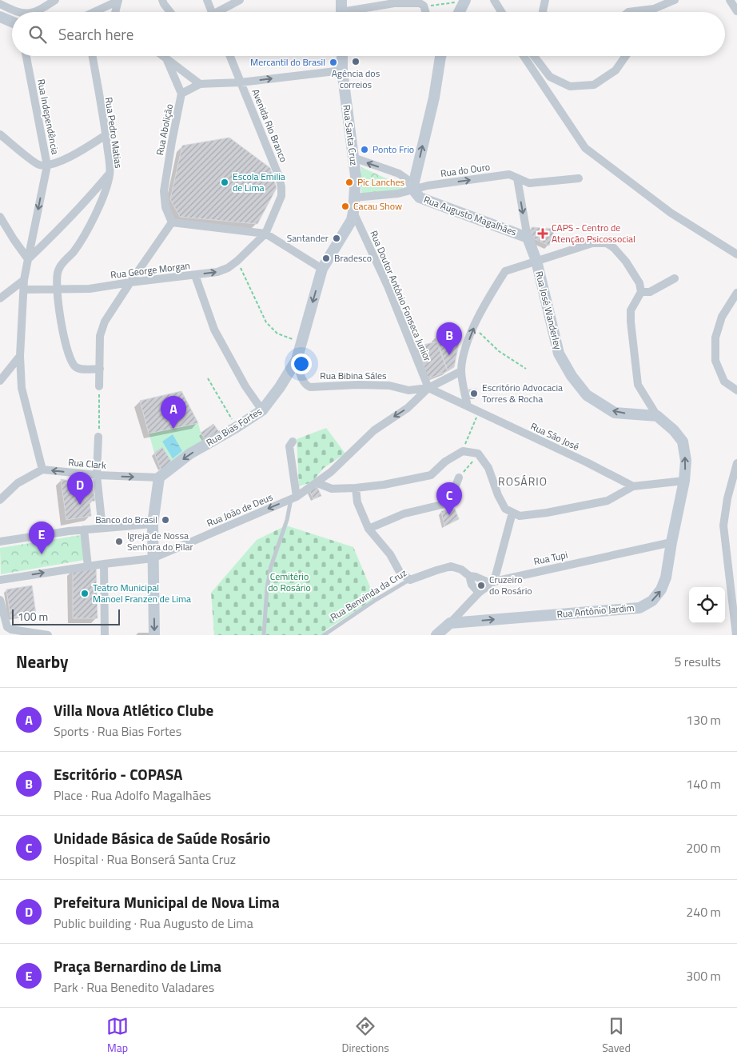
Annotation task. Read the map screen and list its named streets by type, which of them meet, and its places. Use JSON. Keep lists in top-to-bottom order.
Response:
{
  "streets": {
    "street": [
      "Rua Independência",
      "Avenida Rio Branco",
      "Rua Abolição",
      "Rua Pedro Matias",
      "Rua Santa Cruz",
      "Rua do Ouro",
      "Rua Augusto Magalhães",
      "Rua George Morgan",
      "Rua Doutor Antônio Fonseca Junior",
      "Rua José Wanderley",
      "Rua Bibina Sáles",
      "Rua Bias Fortes",
      "Rua São José",
      "Rua Clark",
      "Rua João de Deus",
      "Rua Tupi",
      "Rua Benvinda da Cruz",
      "Rua Antônio Jardim"
    ]
  },
  "crossings": [
    ["Rua Independência", "Rua Pedro Matias"],
    ["Rua Independência", "Rua George Morgan"],
    ["Rua Independência", "Rua Clark"],
    ["Avenida Rio Branco", "Rua George Morgan"],
    ["Rua Santa Cruz", "Rua do Ouro"],
    ["Rua Santa Cruz", "Rua Augusto Magalhães"],
    ["Rua Santa Cruz", "Rua Bias Fortes"],
    ["Rua do Ouro", "Rua Augusto Magalhães"],
    ["Rua do Ouro", "Rua Bias Fortes"],
    ["Rua Augusto Magalhães", "Rua José Wanderley"],
    ["Rua Doutor Antônio Fonseca Junior", "Rua Bibina Sáles"],
    ["Rua Doutor Antônio Fonseca Junior", "Rua Bias Fortes"],
    ["Rua Doutor Antônio Fonseca Junior", "Rua São José"],
    ["Rua Doutor Antônio Fonseca Junior", "Rua João de Deus"],
    ["Rua José Wanderley", "Rua Antônio Jardim"],
    ["Rua Bibina Sáles", "Rua Bias Fortes"],
    ["Rua Bibina Sáles", "Rua São José"],
    ["Rua Bibina Sáles", "Rua João de Deus"],
    ["Rua Bias Fortes", "Rua Clark"],
    ["Rua São José", "Rua João de Deus"],
    ["Rua Tupi", "Rua Benvinda da Cruz"],
    ["Rua Tupi", "Rua Antônio Jardim"]
  ],
  "one_way": ["Rua do Ouro", "Rua José Wanderley", "Rua Bias Fortes"],
  "districts": ["ROSÁRIO"],
  "parks": ["Cemitério do Rosário"],
  "places": {
    "other": [
      "Agência dos correios",
      "Mercantil do Brasil",
      "Ponto Frio",
      "Escola Emilia de Lima",
      "Pic Lanches",
      "Cacau Show",
      "Santander",
      "Bradesco",
      "Escritório Advocacia Torres & Rocha",
      "Banco do Brasil",
      "Igreja de Nossa Senhora do Pilar",
      "Cruzeiro do Rosário",
      "Teatro Municipal Manoel Franzen de Lima"
    ],
    "health": ["CAPS - Centro de Atenção Psicossocial"]
  },
  "scale_bar": "100 m",
  "page": {
    "search": "Search here",
    "pins": [
      "B",
      "A",
      "D",
      "C",
      "E"
    ],
    "scale": "100 m",
    "heading": ["Nearby", "5 results"],
    "list": [
      {
        "mark": "A",
        "name": "Villa Nova Atlético Clube",
        "note": "Sports · Rua Bias Fortes",
        "value": "130 m"
      },
      {
        "mark": "B",
        "name": "Escritório - COPASA",
        "note": "Place · Rua Adolfo Magalhães",
        "value": "140 m"
      },
      {
        "mark": "C",
        "name": "Unidade Básica de Saúde Rosário",
        "note": "Hospital · Rua Bonserá Santa Cruz",
        "value": "200 m"
      },
      {
        "mark": "D",
        "name": "Prefeitura Municipal de Nova Lima",
        "note": "Public building · Rua Augusto de Lima",
        "value": "240 m"
      },
      {
        "mark": "E",
        "name": "Praça Bernardino de Lima",
        "note": "Park · Rua Benedito Valadares",
        "value": "300 m"
      }
    ],
    "nav": ["Map", "Directions", "Saved"]
  }
}
